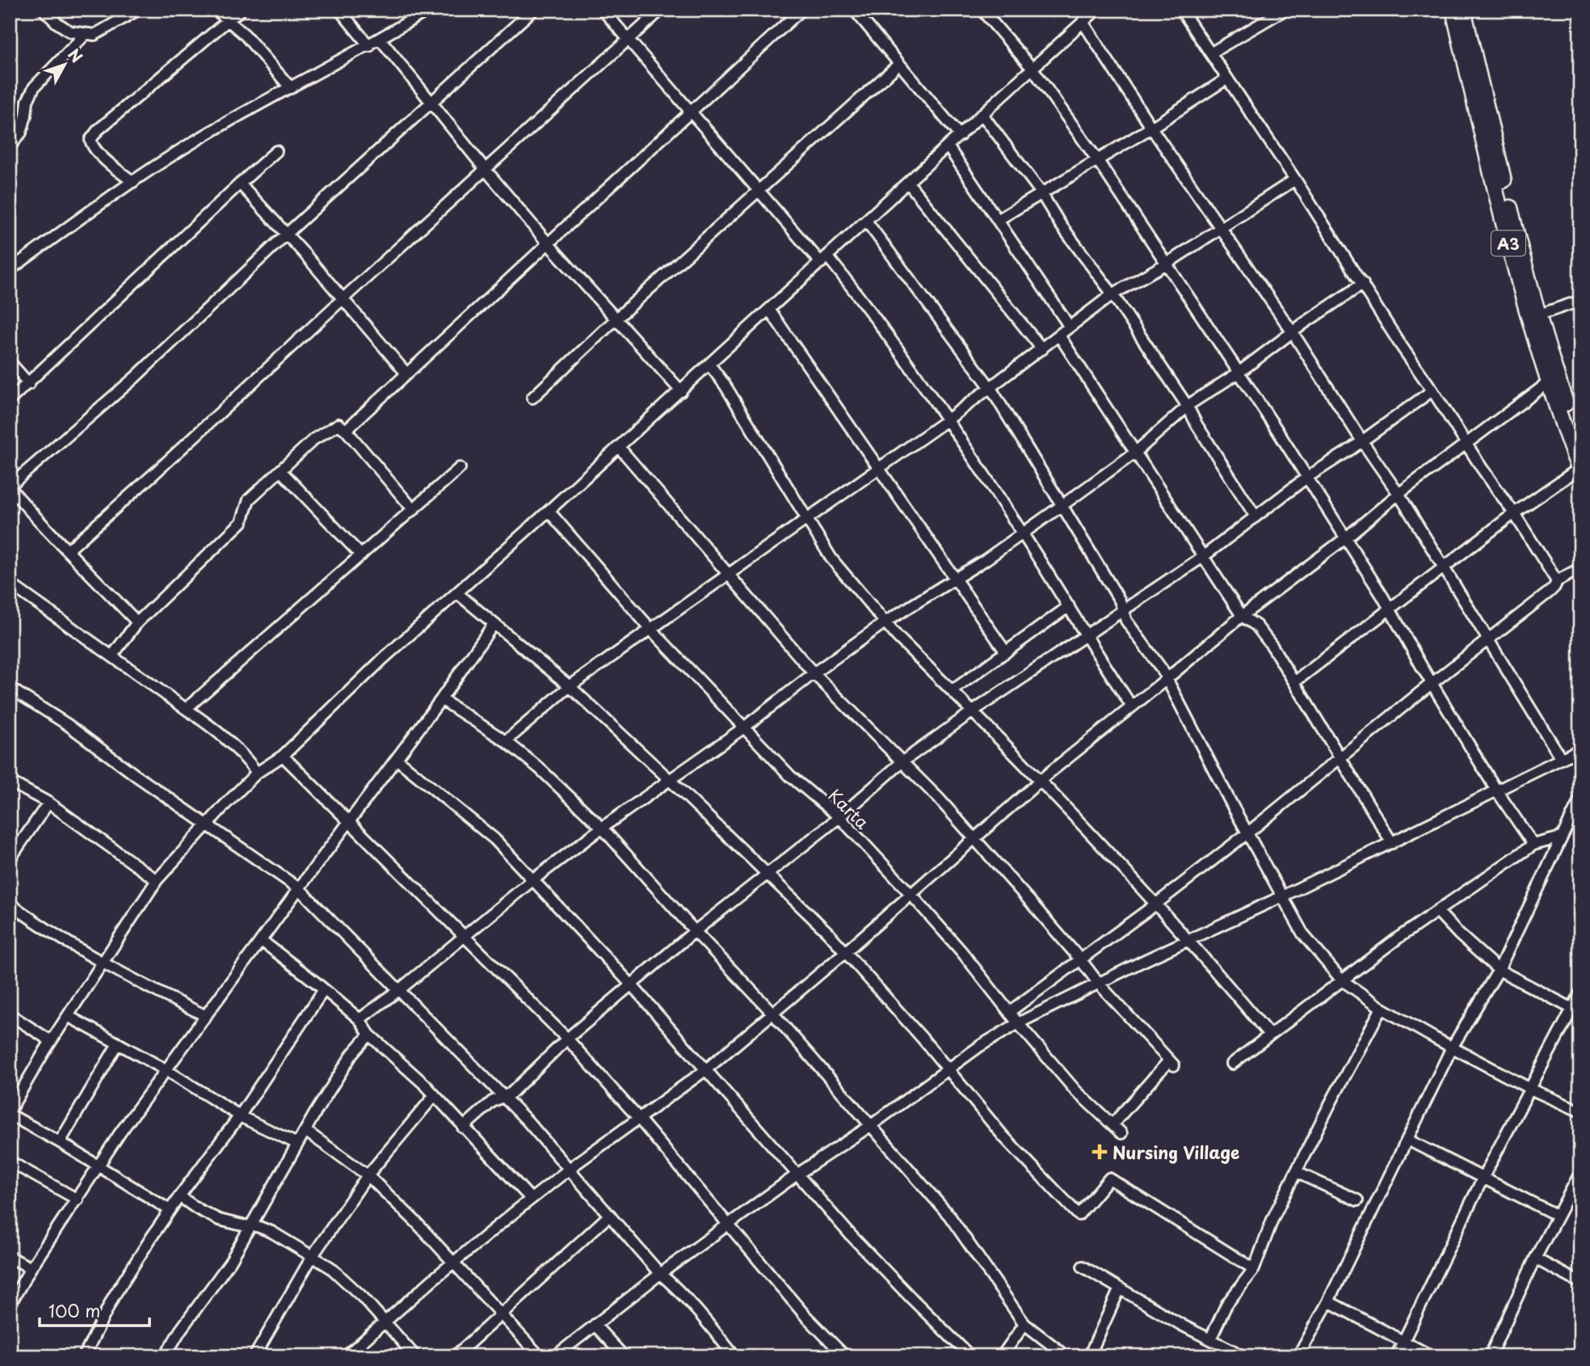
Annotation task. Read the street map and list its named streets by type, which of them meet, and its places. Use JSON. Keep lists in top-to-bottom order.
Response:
{
  "streets": {
    "highway": ["A3"],
    "street": ["Karta"]
  },
  "places": {
    "health": ["Nursing Village"]
  },
  "scale_bar": "100 m",
  "north": "top right"
}
